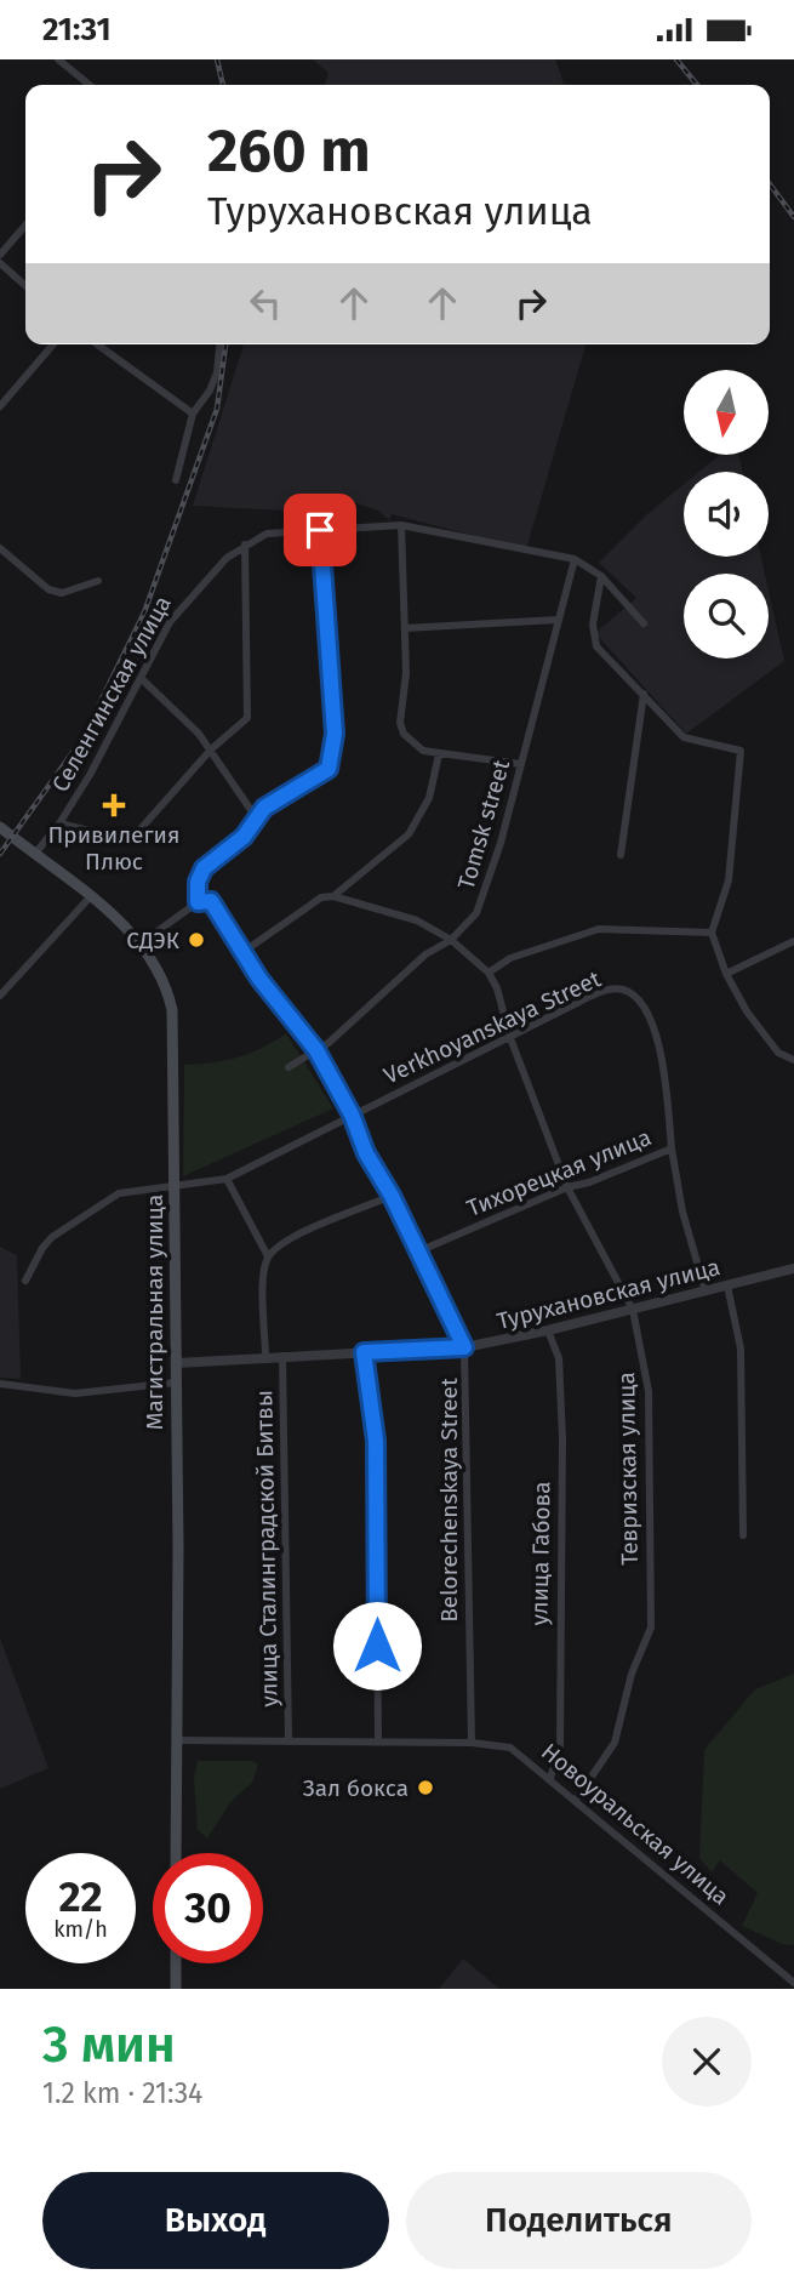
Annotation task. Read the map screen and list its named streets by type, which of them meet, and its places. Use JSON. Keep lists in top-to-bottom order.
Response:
{
  "streets": {
    "main road": ["Магистральная улица"],
    "street": [
      "Селенгинская улица",
      "Tomsk street",
      "Verkhoyanskaya Street",
      "Тихорецкая улица",
      "Турухановская улица",
      "Тевризская улица",
      "Belorechenskaya Street",
      "улица Сталинградской Битвы",
      "улица Габова",
      "Новоуральская улица"
    ]
  },
  "crossings": [
    ["Селенгинская улица", "Tomsk street"],
    ["Селенгинская улица", "Магистральная улица"],
    ["Tomsk street", "Тевризская улица"],
    ["Tomsk street", "Belorechenskaya Street"],
    ["Verkhoyanskaya Street", "Тихорецкая улица"],
    ["Verkhoyanskaya Street", "Магистральная улица"],
    ["Verkhoyanskaya Street", "Тевризская улица"],
    ["Verkhoyanskaya Street", "Belorechenskaya Street"],
    ["Тихорецкая улица", "Турухановская улица"],
    ["Тихорецкая улица", "Тевризская улица"],
    ["Тихорецкая улица", "Belorechenskaya Street"],
    ["Турухановская улица", "Магистральная улица"],
    ["Турухановская улица", "Тевризская улица"],
    ["Турухановская улица", "Belorechenskaya Street"],
    ["Турухановская улица", "улица Сталинградской Битвы"],
    ["Турухановская улица", "улица Габова"],
    ["Магистральная улица", "Новоуральская улица"],
    ["Тевризская улица", "Новоуральская улица"],
    ["Belorechenskaya Street", "Новоуральская улица"],
    ["улица Сталинградской Битвы", "Новоуральская улица"],
    ["улица Габова", "Новоуральская улица"]
  ],
  "places": {
    "health": ["Привилегия Плюс"],
    "other": ["СДЭК", "Зал бокса"]
  },
  "north": "bottom",
  "page": {
    "status": "21:31",
    "turn": ["260 m", "Турухановская улица"],
    "speed": "22 km/h",
    "limit": "30",
    "heading": ["3 мин", "1.2 km · 21:34"],
    "buttons": ["Выход", "Поделиться"]
  }
}
